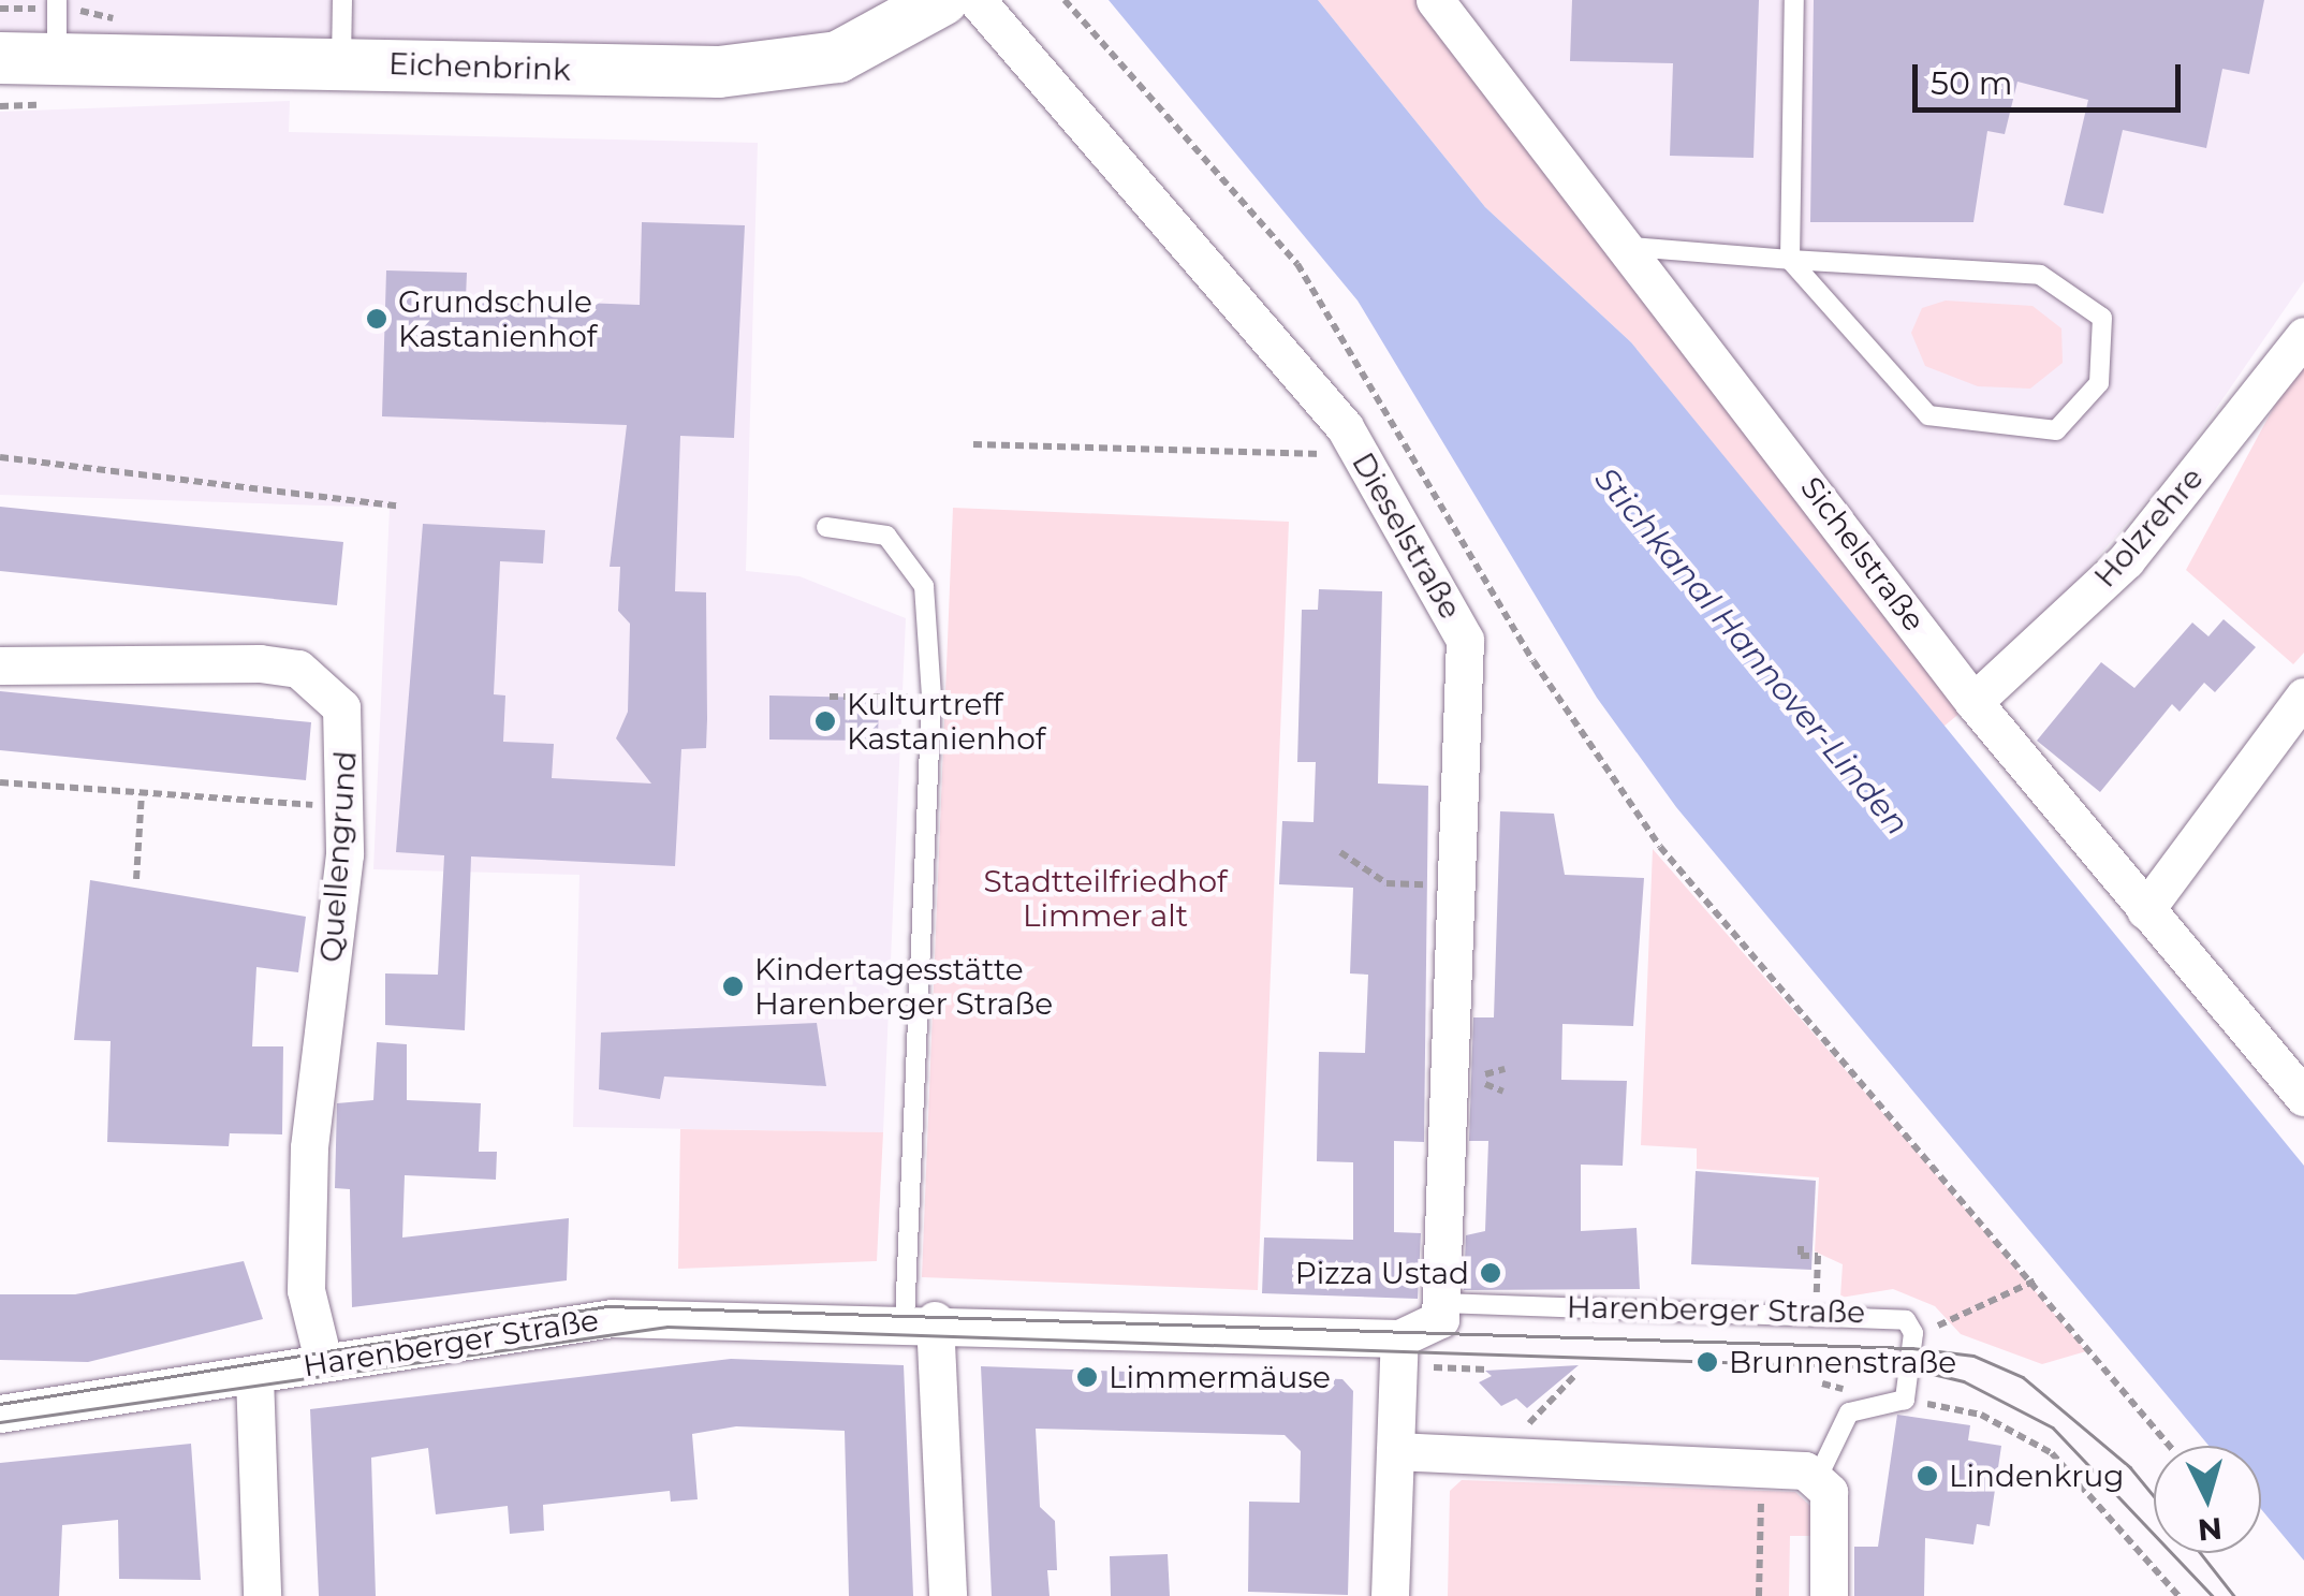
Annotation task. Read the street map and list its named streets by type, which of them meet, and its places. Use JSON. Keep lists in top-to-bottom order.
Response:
{
  "streets": {
    "main road": ["Eichenbrink"],
    "street": [
      "Holzrehre",
      "Dieselstraße",
      "Sichelstraße",
      "Quellengrund",
      "Harenberger Straße"
    ]
  },
  "crossings": [
    ["Holzrehre", "Sichelstraße"],
    ["Dieselstraße", "Harenberger Straße"],
    ["Quellengrund", "Harenberger Straße"]
  ],
  "water": ["Stichkanal Hannover-Linden"],
  "parks": ["Stadtteilfriedhof Limmer alt"],
  "places": [
    "Grundschule Kastanienhof",
    "Kulturtreff Kastanienhof",
    "Kindertagesstätte Harenberger Straße",
    "Pizza Ustad",
    "Brunnenstraße",
    "Limmermäuse",
    "Lindenkrug"
  ],
  "scale_bar": "50 m",
  "north": "bottom"
}
